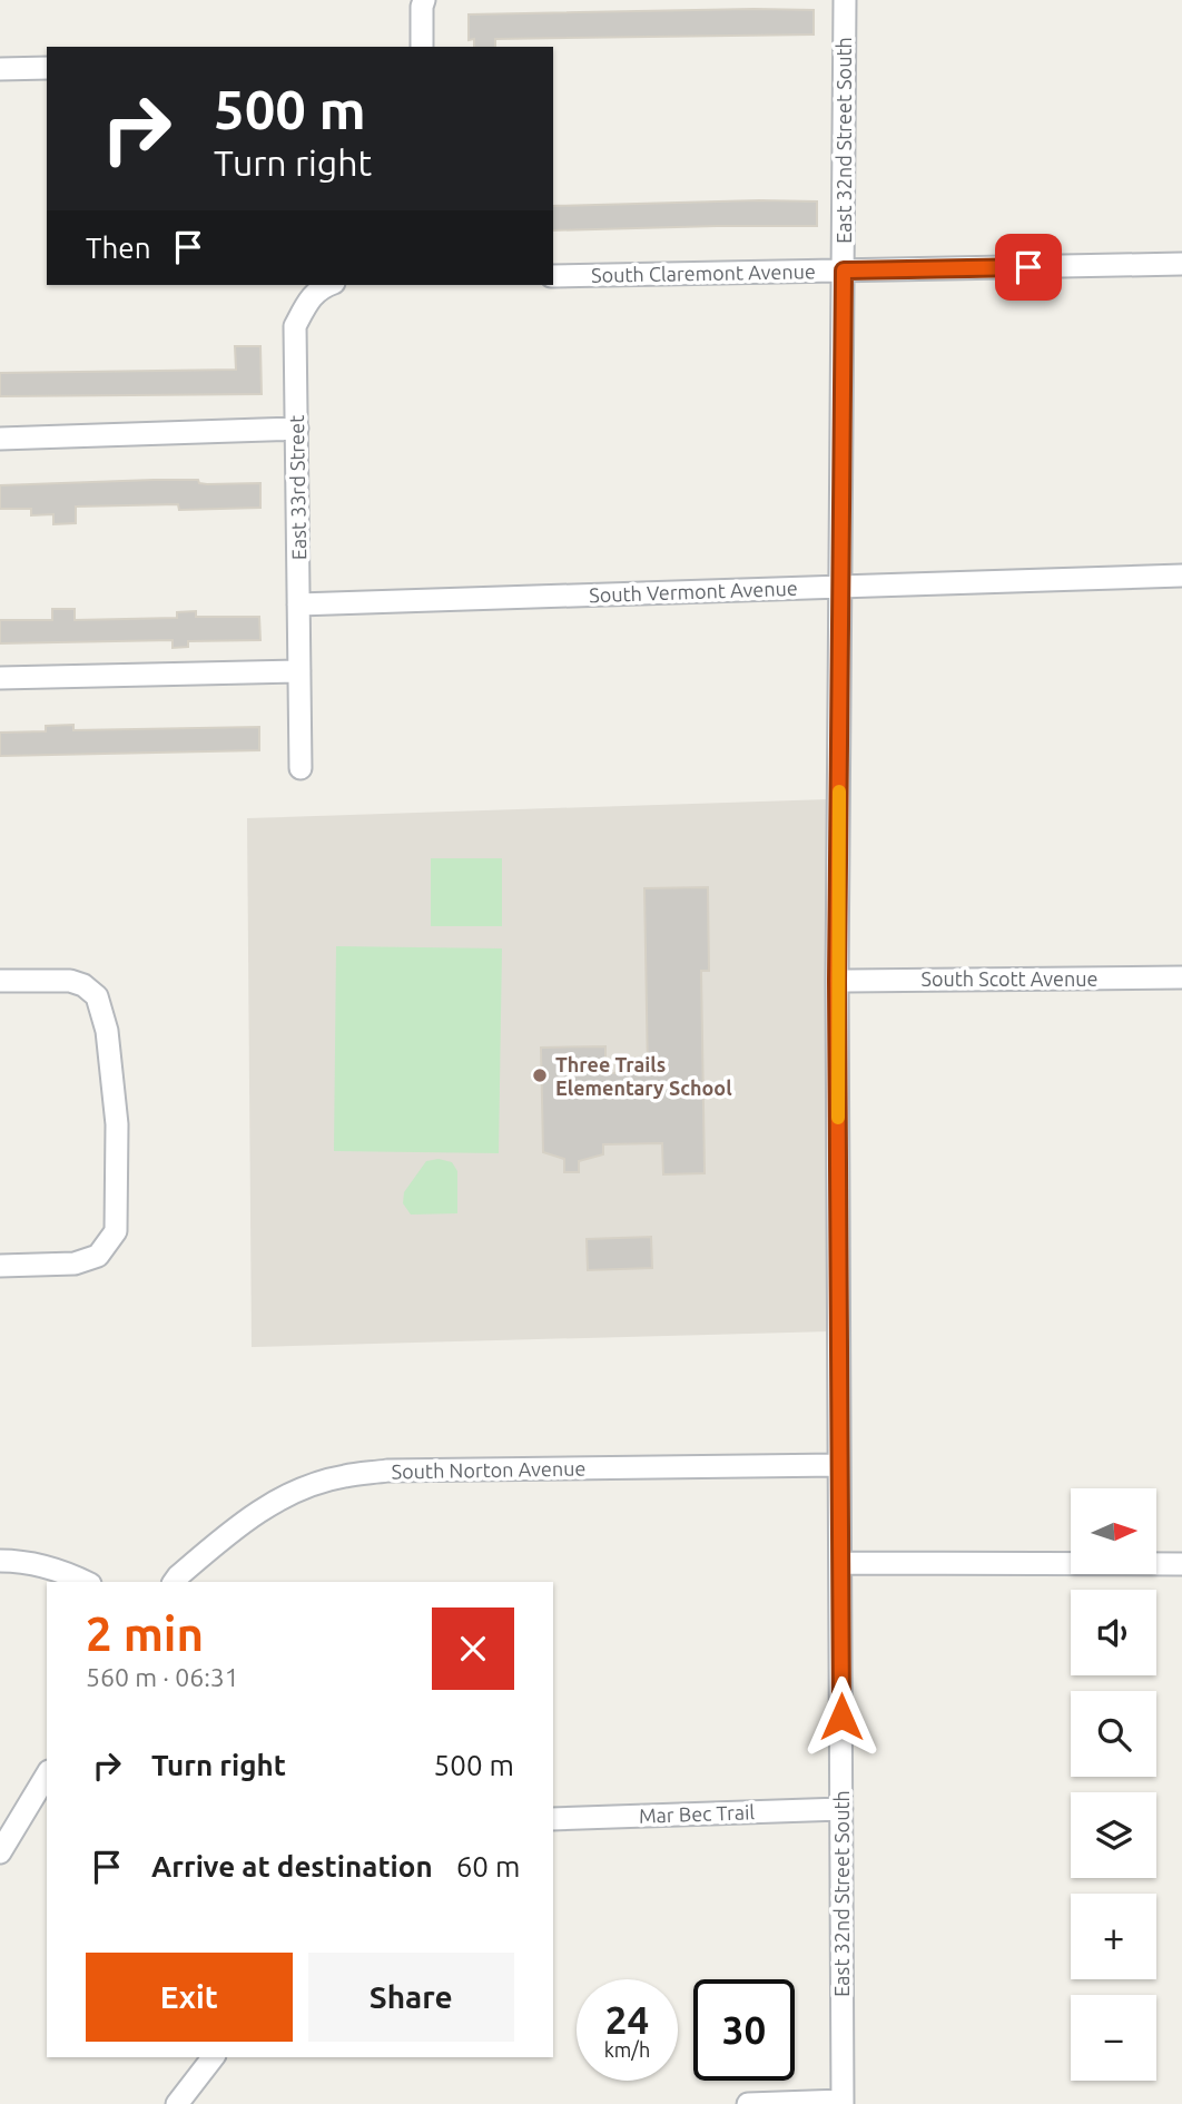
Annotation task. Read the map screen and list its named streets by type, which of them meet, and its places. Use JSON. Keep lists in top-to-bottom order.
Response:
{
  "streets": {
    "street": [
      "East 32nd Street South",
      "South Claremont Avenue",
      "East 33rd Street",
      "South Vermont Avenue",
      "South Scott Avenue",
      "South Norton Avenue",
      "Mar Bec Trail"
    ]
  },
  "crossings": [
    ["East 32nd Street South", "South Claremont Avenue"],
    ["East 32nd Street South", "South Vermont Avenue"],
    ["East 32nd Street South", "South Scott Avenue"],
    ["East 32nd Street South", "South Norton Avenue"],
    ["East 32nd Street South", "Mar Bec Trail"],
    ["East 33rd Street", "South Vermont Avenue"]
  ],
  "places": ["Three Trails Elementary School"],
  "north": "right",
  "page": {
    "turn": ["500 m", "Turn right"],
    "then": "Then",
    "map_buttons": ["+", "−"],
    "heading": ["2 min", "560 m · 06:31"],
    "list": [
      {
        "name": "Turn right",
        "value": "500 m"
      },
      {
        "name": "Arrive at destination",
        "value": "60 m"
      }
    ],
    "buttons": ["Exit", "Share"],
    "speed": "24 km/h",
    "limit": "30"
  }
}
